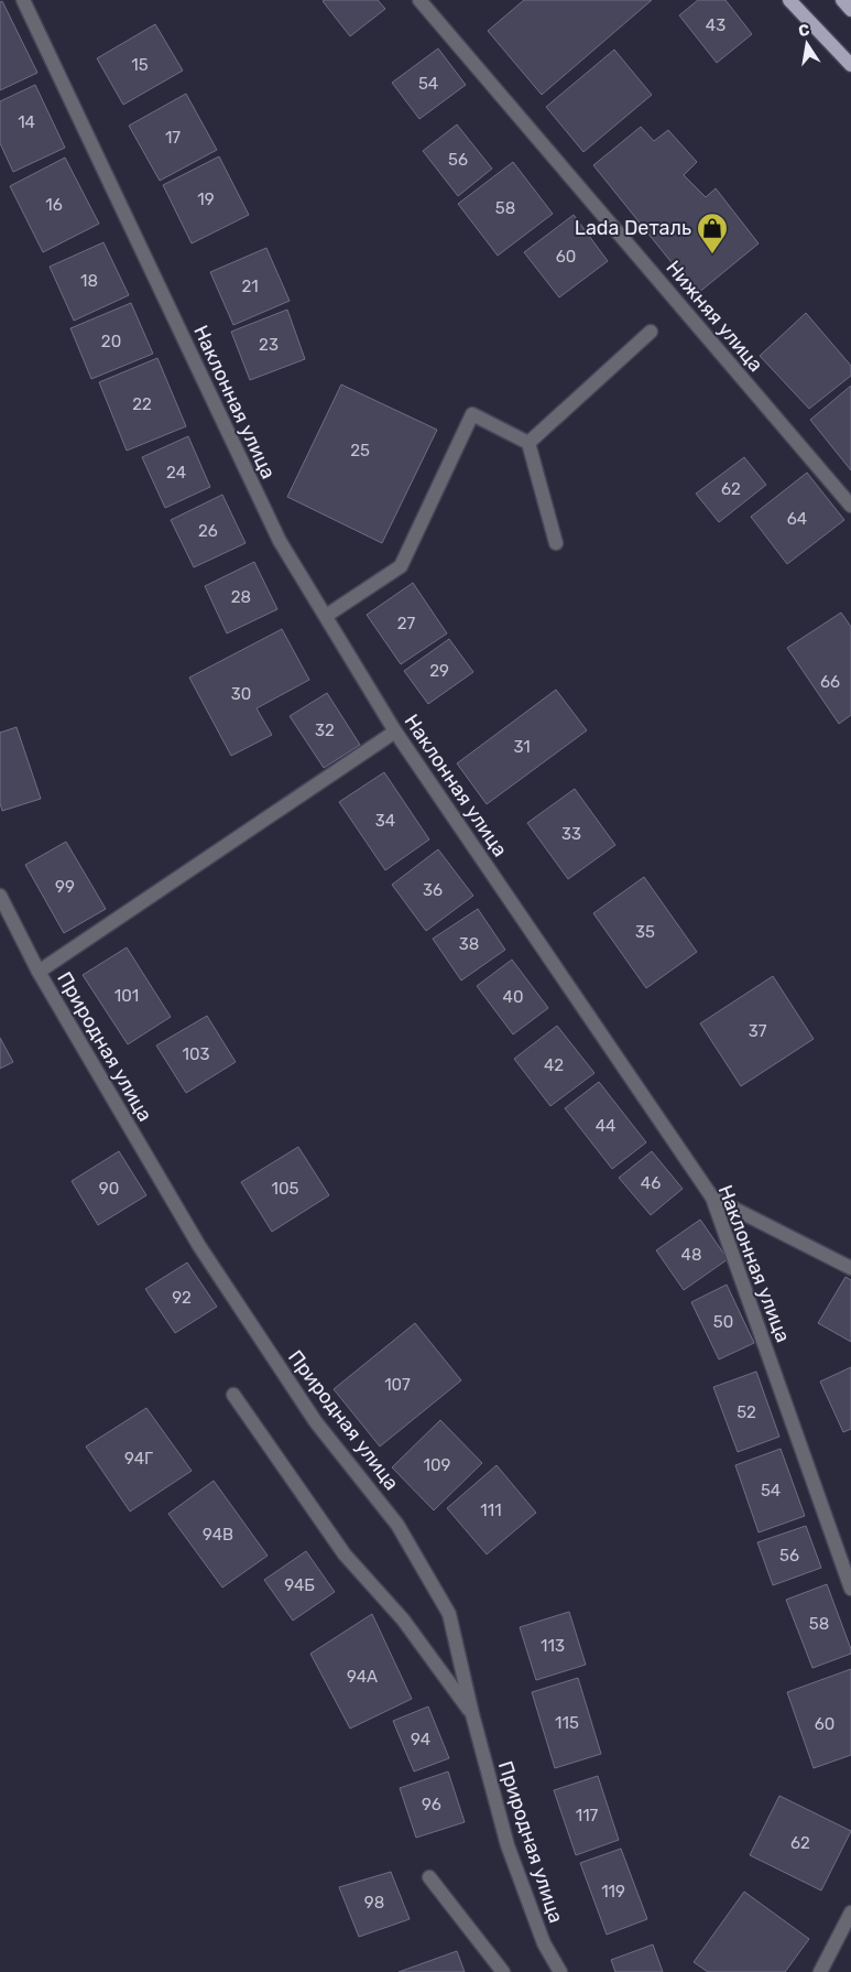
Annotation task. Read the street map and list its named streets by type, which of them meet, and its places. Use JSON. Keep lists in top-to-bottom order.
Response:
{
  "streets": {
    "street": ["Нижняя улица", "Наклонная улица", "Природная улица"]
  },
  "places": {
    "shop": ["Lada Dеталь"]
  },
  "house_numbers": [
    "43",
    "15",
    "54",
    "14",
    "17",
    "56",
    "19",
    "16",
    "58",
    "60",
    "18",
    "21",
    "20",
    "23",
    "22",
    "25",
    "24",
    "62",
    "64",
    "26",
    "28",
    "27",
    "29",
    "66",
    "30",
    "32",
    "31",
    "34",
    "33",
    "99",
    "36",
    "35",
    "38",
    "101",
    "40",
    "37",
    "103",
    "42",
    "44",
    "46",
    "90",
    "105",
    "48",
    "92",
    "50",
    "107",
    "52",
    "94Г",
    "109",
    "54",
    "111",
    "94В",
    "56",
    "94Б",
    "58",
    "113",
    "94А",
    "115",
    "60",
    "94",
    "96",
    "117",
    "62",
    "119",
    "98"
  ],
  "north": "top"
}
